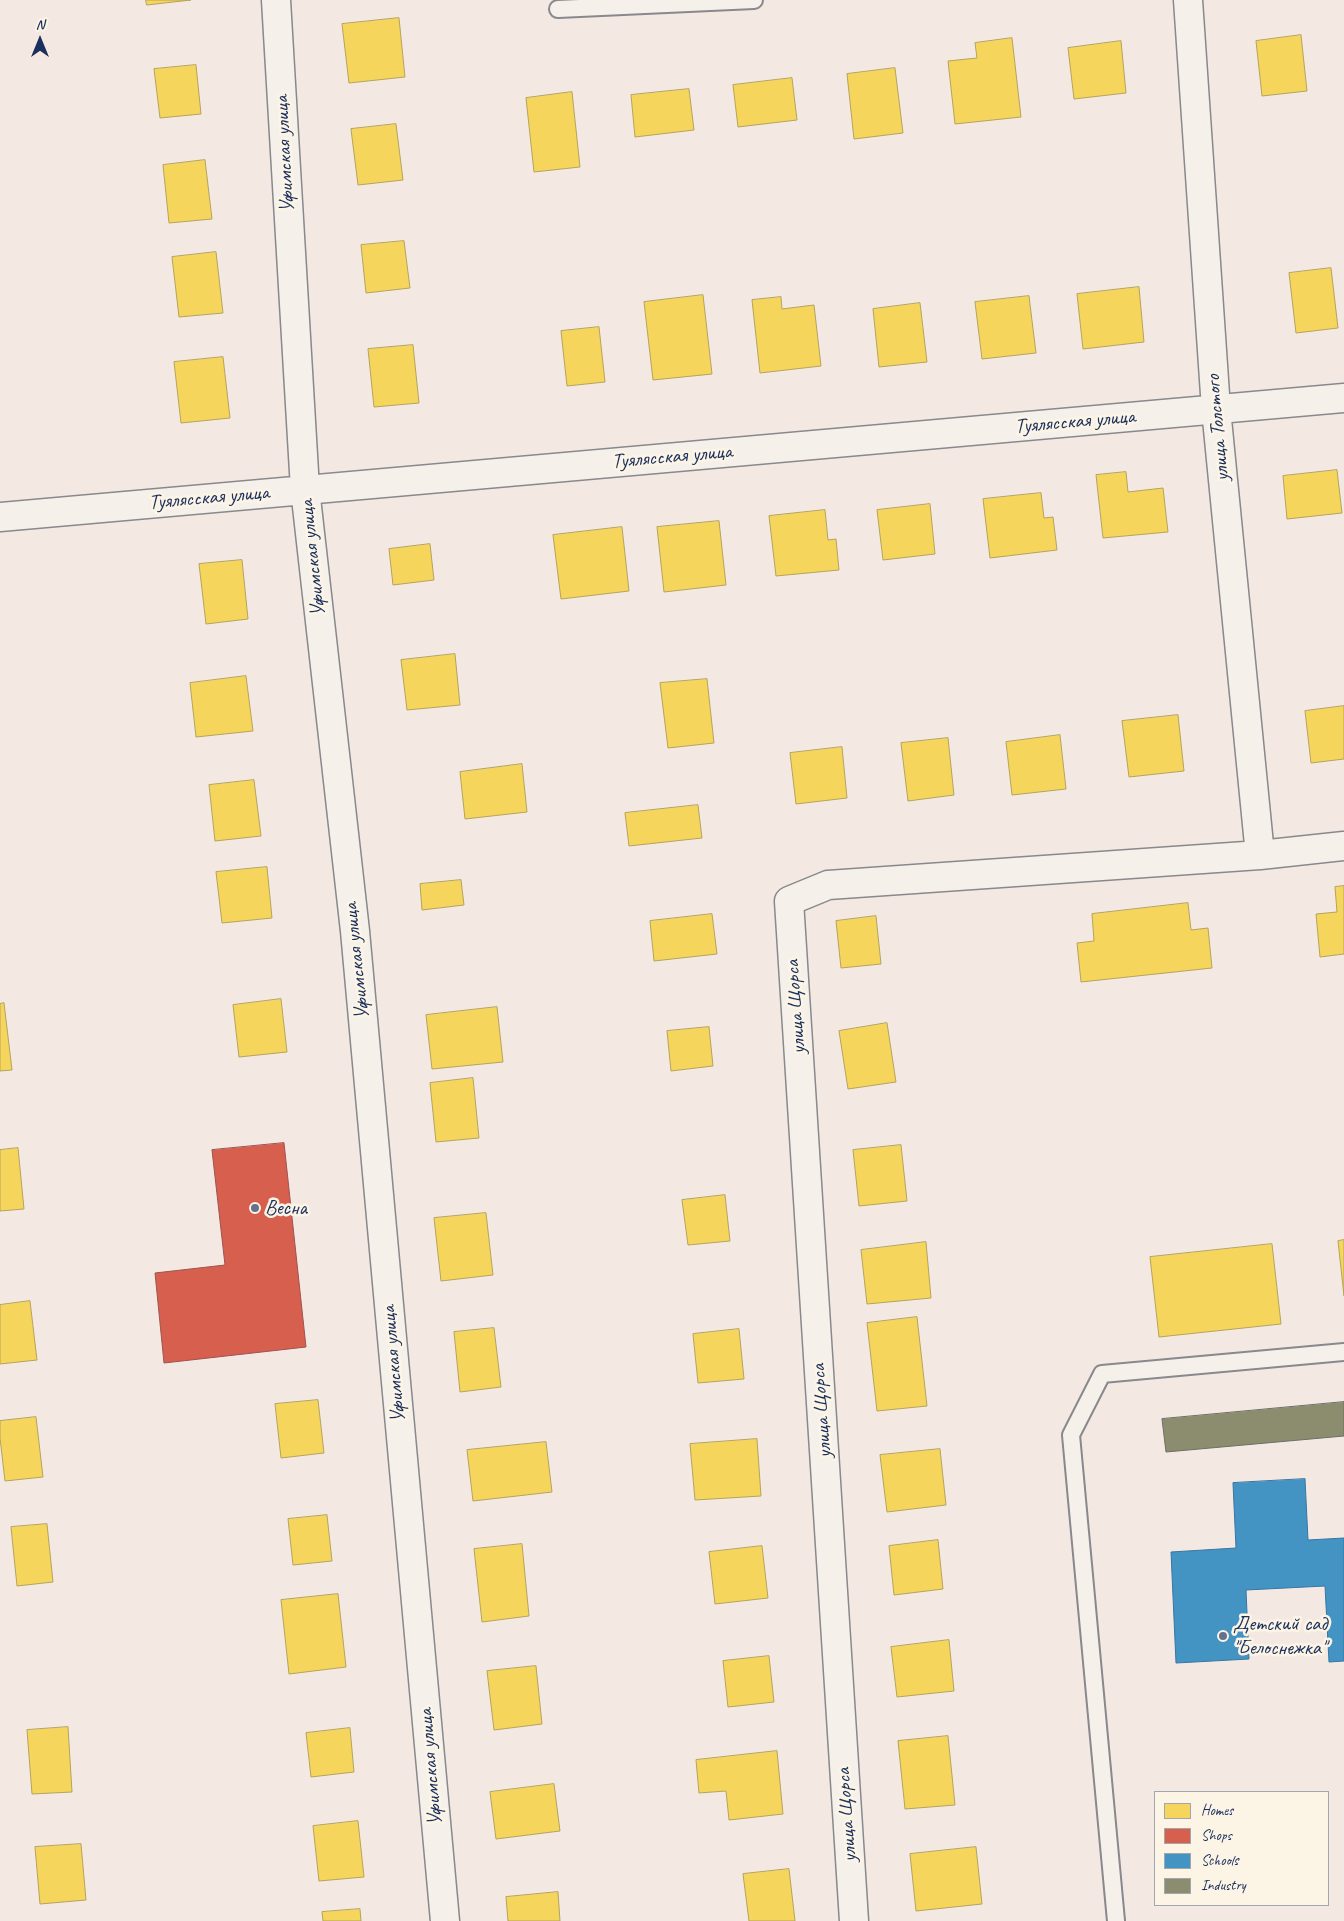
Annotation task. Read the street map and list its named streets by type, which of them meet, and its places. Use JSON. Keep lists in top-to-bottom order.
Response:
{
  "streets": {
    "street": [
      "Уфимская улица",
      "Туялясская улица",
      "улица Толстого",
      "улица Щорса"
    ]
  },
  "crossings": [
    ["Уфимская улица", "Туялясская улица"],
    ["Туялясская улица", "улица Толстого"],
    ["улица Толстого", "улица Щорса"]
  ],
  "places": ["Весна", "Детский сад \"Белоснежка\""],
  "legend": [
    "Homes",
    "Shops",
    "Schools",
    "Industry"
  ],
  "north": "top"
}
